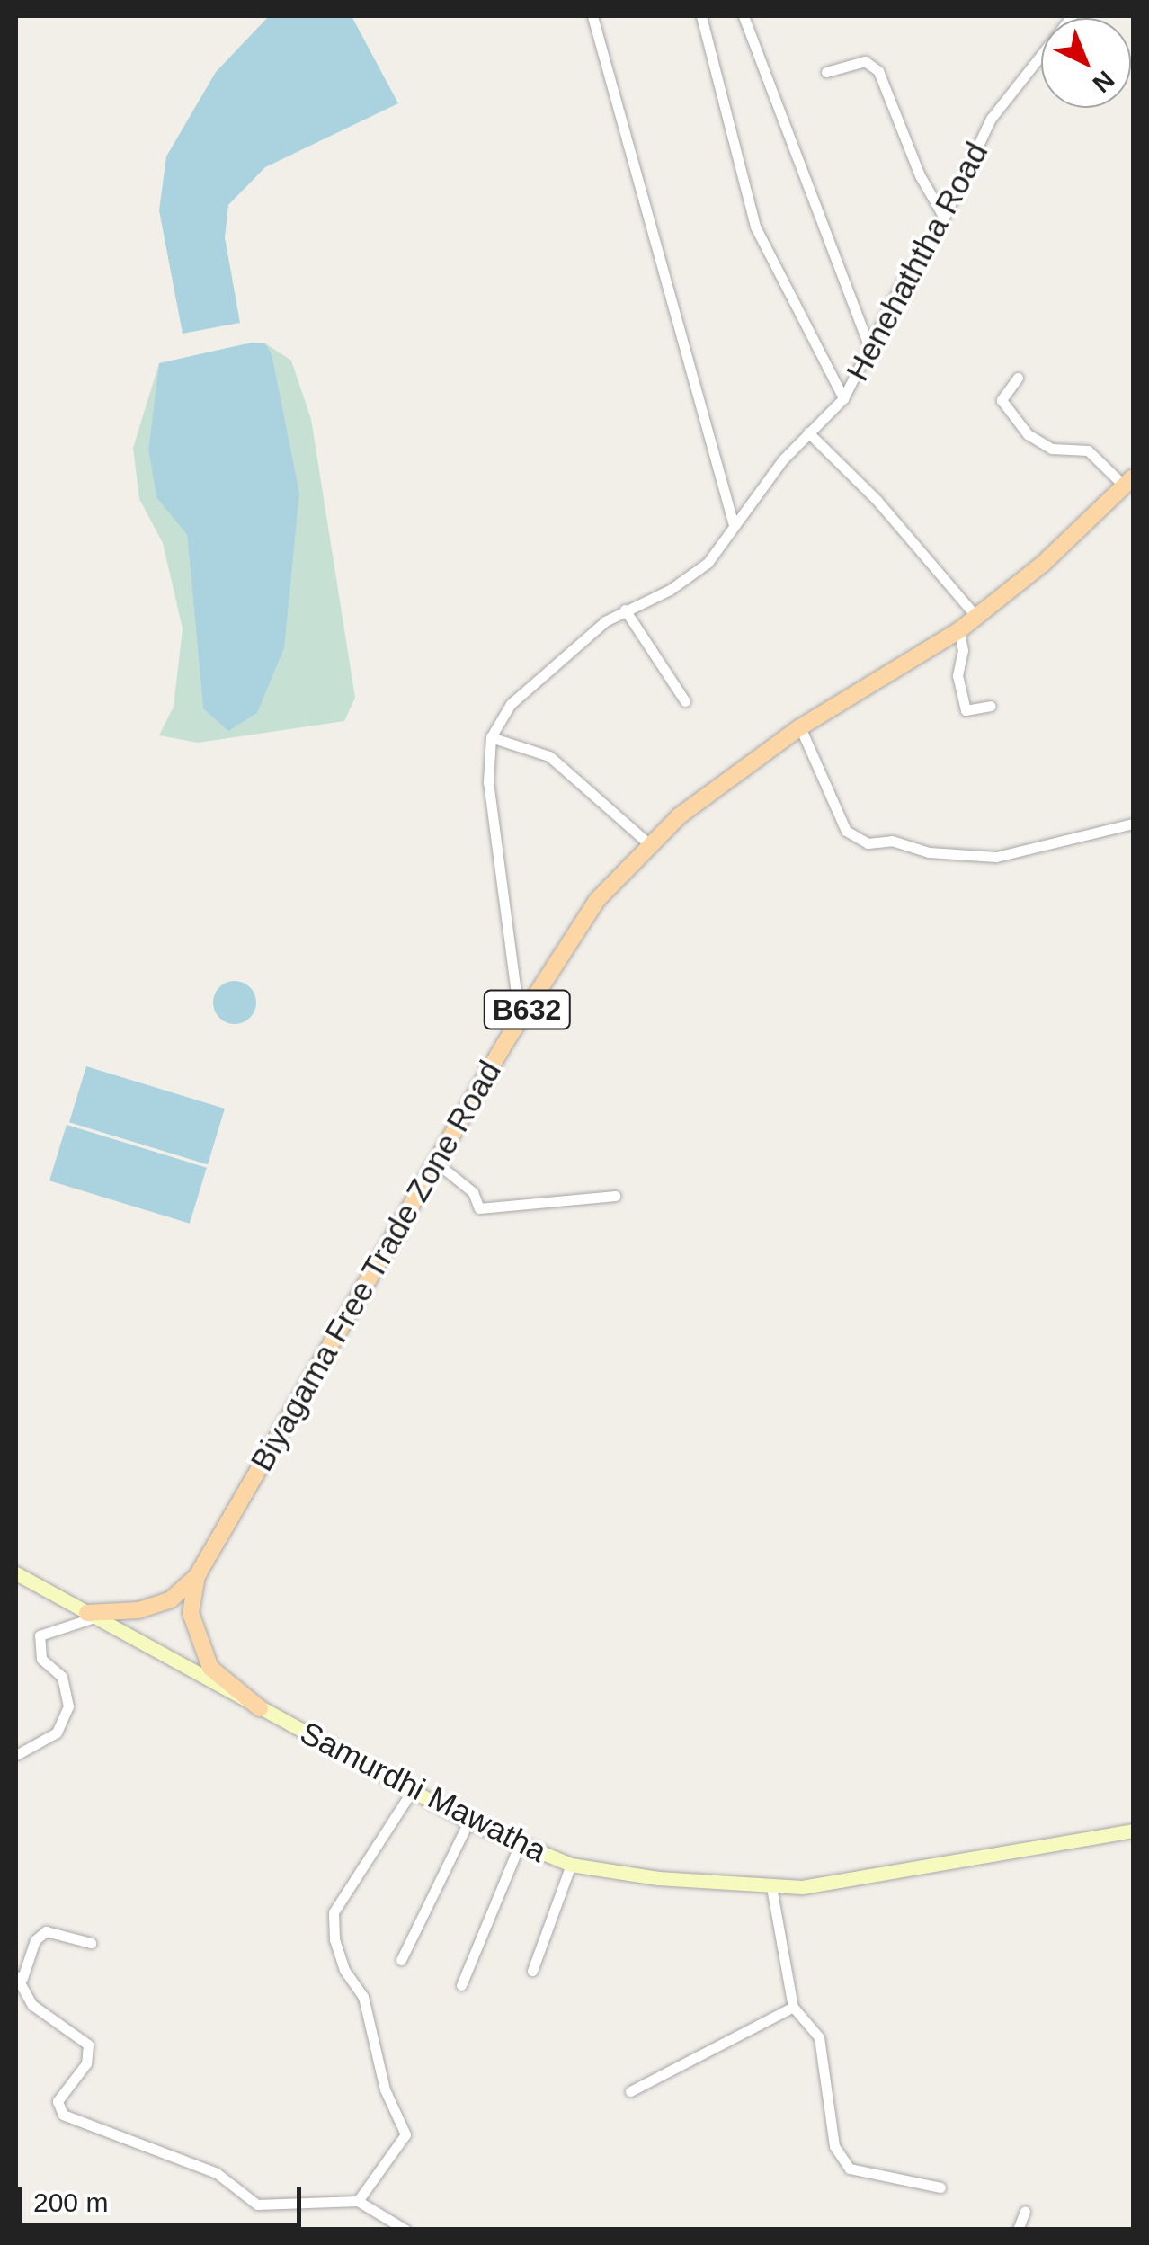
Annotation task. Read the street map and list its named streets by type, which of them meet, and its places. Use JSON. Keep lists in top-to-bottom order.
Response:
{
  "streets": {
    "main road": ["B632", "Biyagama Free Trade Zone Road", "Samurdhi Mawatha"],
    "street": ["Henehaththa Road"]
  },
  "crossings": [
    ["Biyagama Free Trade Zone Road", "Samurdhi Mawatha"]
  ],
  "scale_bar": "200 m",
  "north": "bottom right"
}
